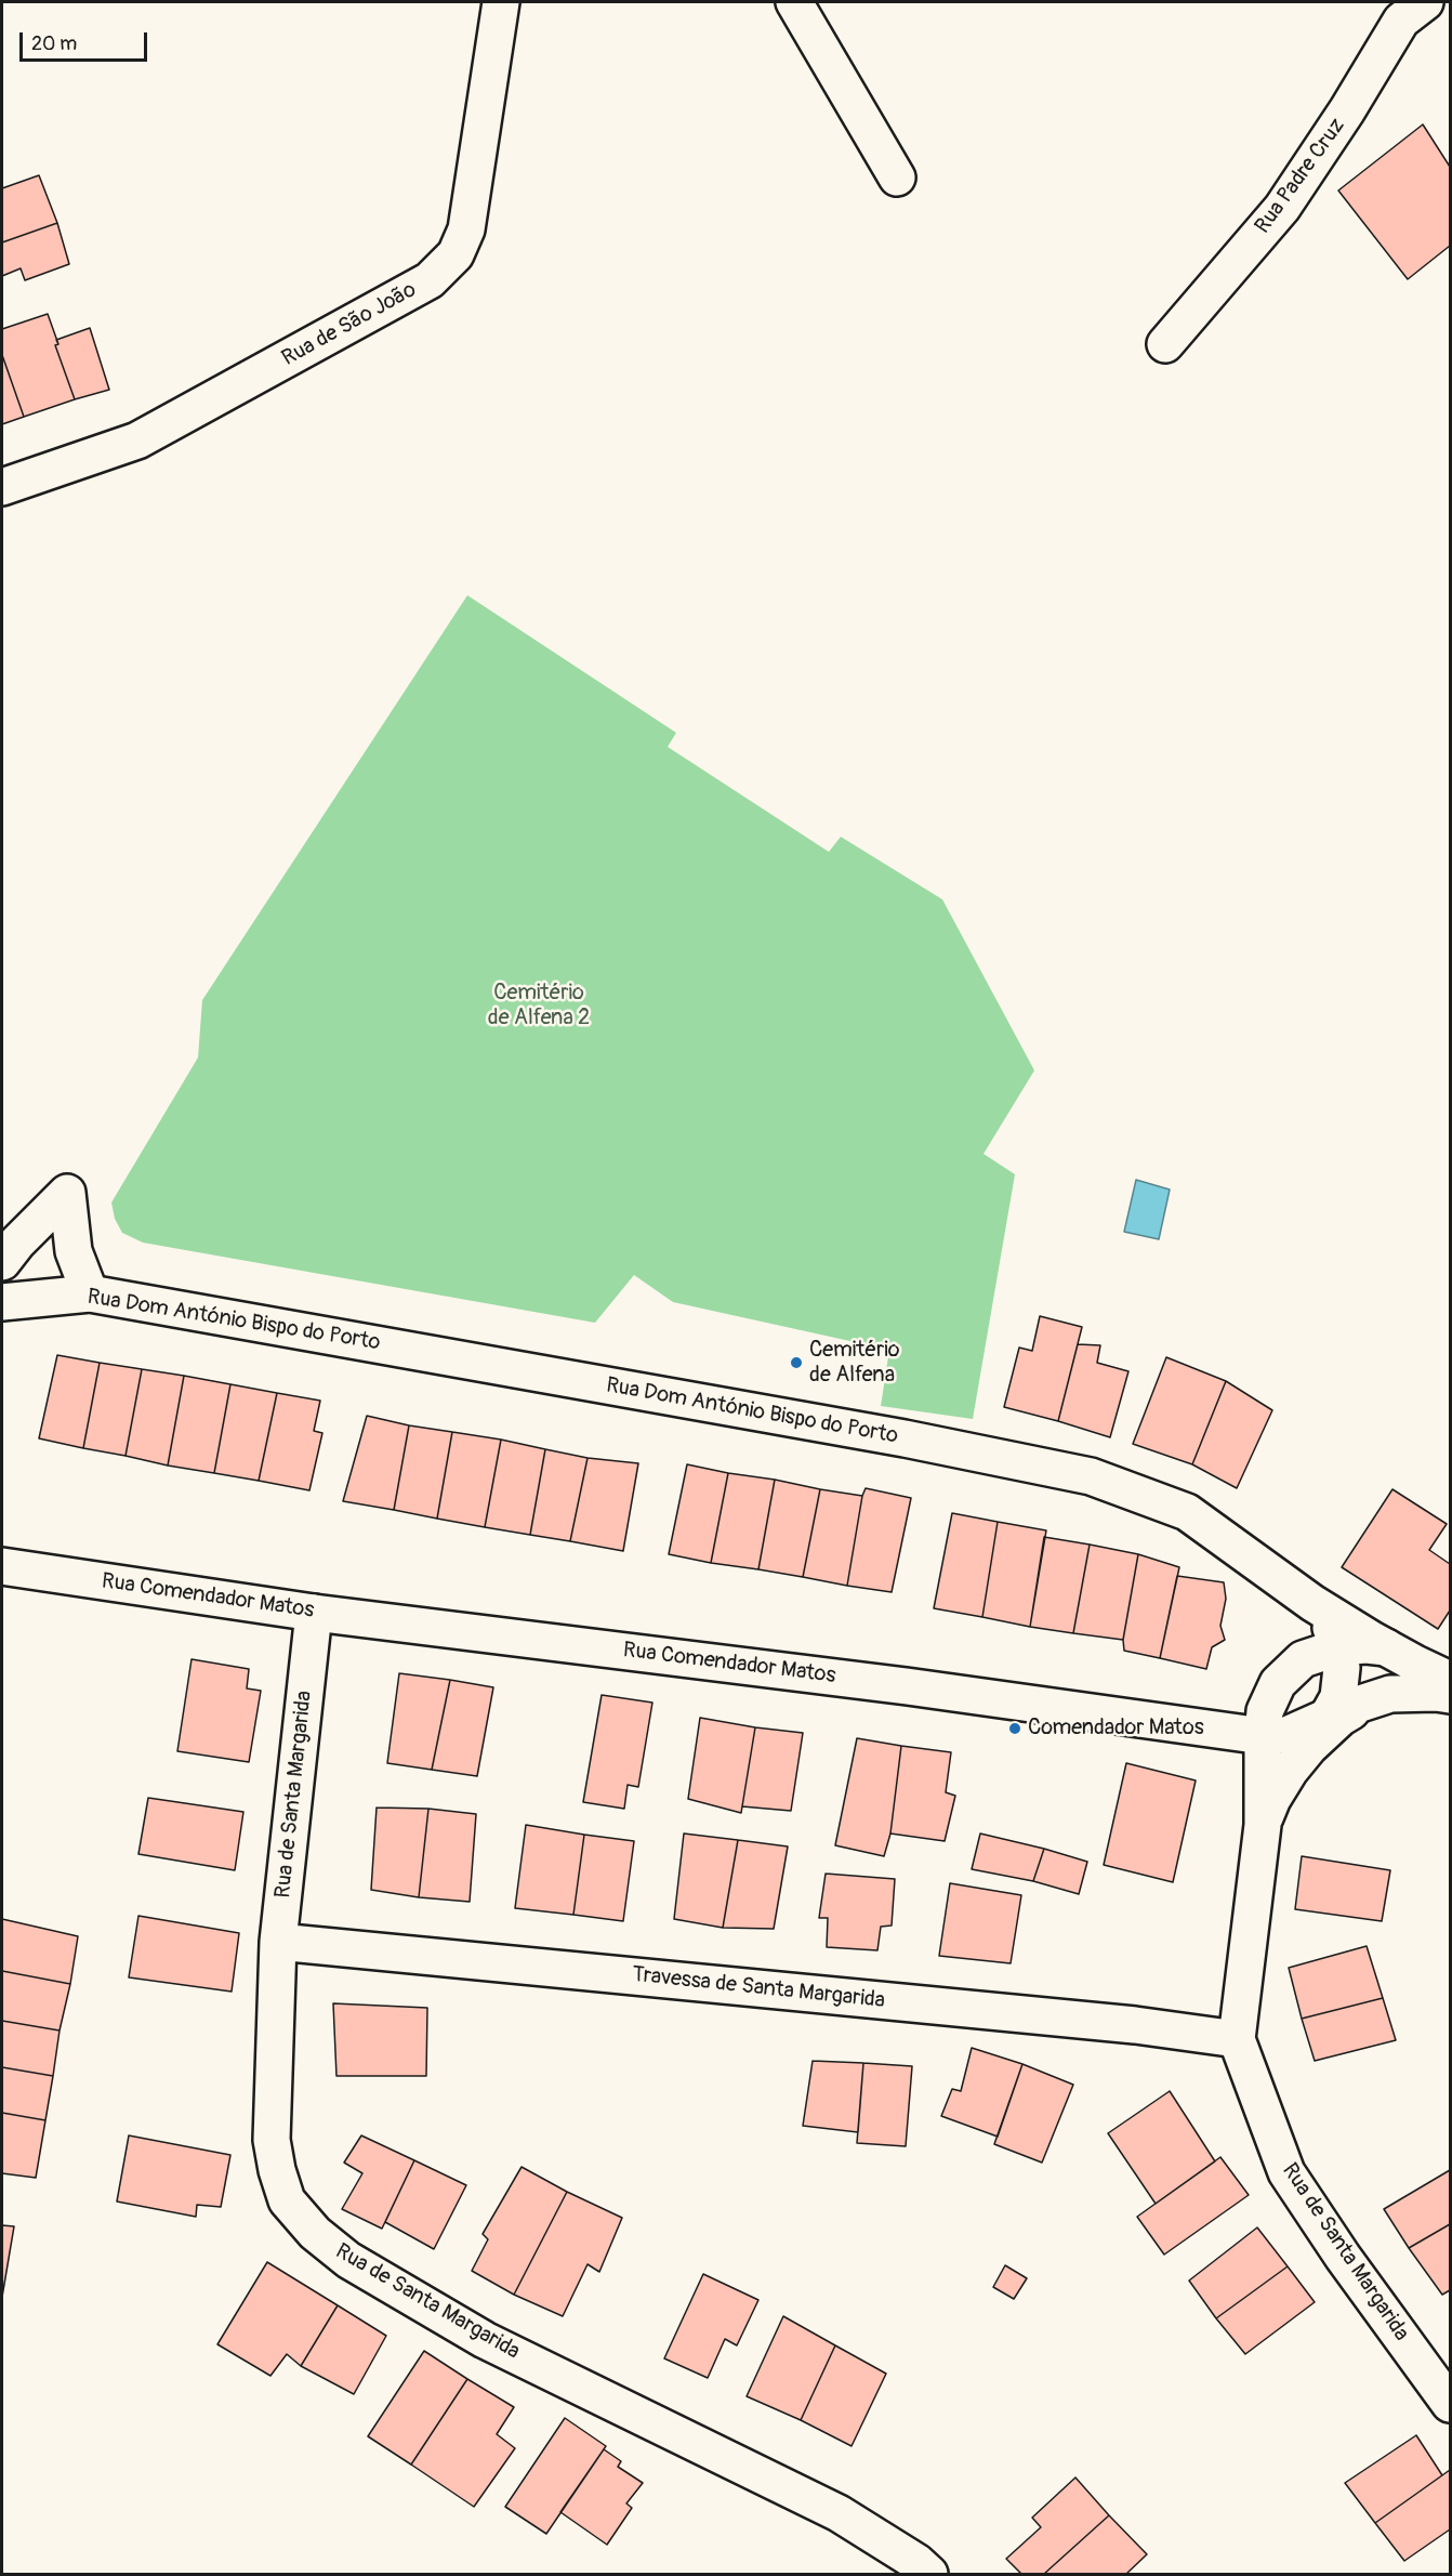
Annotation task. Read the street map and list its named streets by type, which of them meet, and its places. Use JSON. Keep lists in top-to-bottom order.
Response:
{
  "streets": {
    "street": [
      "Rua Padre Cruz",
      "Rua de São João",
      "Rua Dom António Bispo do Porto",
      "Rua Comendador Matos",
      "Rua de Santa Margarida",
      "Travessa de Santa Margarida"
    ]
  },
  "crossings": [
    ["Rua Dom António Bispo do Porto", "Rua de Santa Margarida"],
    ["Rua Comendador Matos", "Rua de Santa Margarida"],
    ["Rua de Santa Margarida", "Travessa de Santa Margarida"]
  ],
  "parks": ["Cemitério de Alfena 2"],
  "places": ["Cemitério de Alfena", "Comendador Matos"],
  "scale_bar": "20 m"
}
